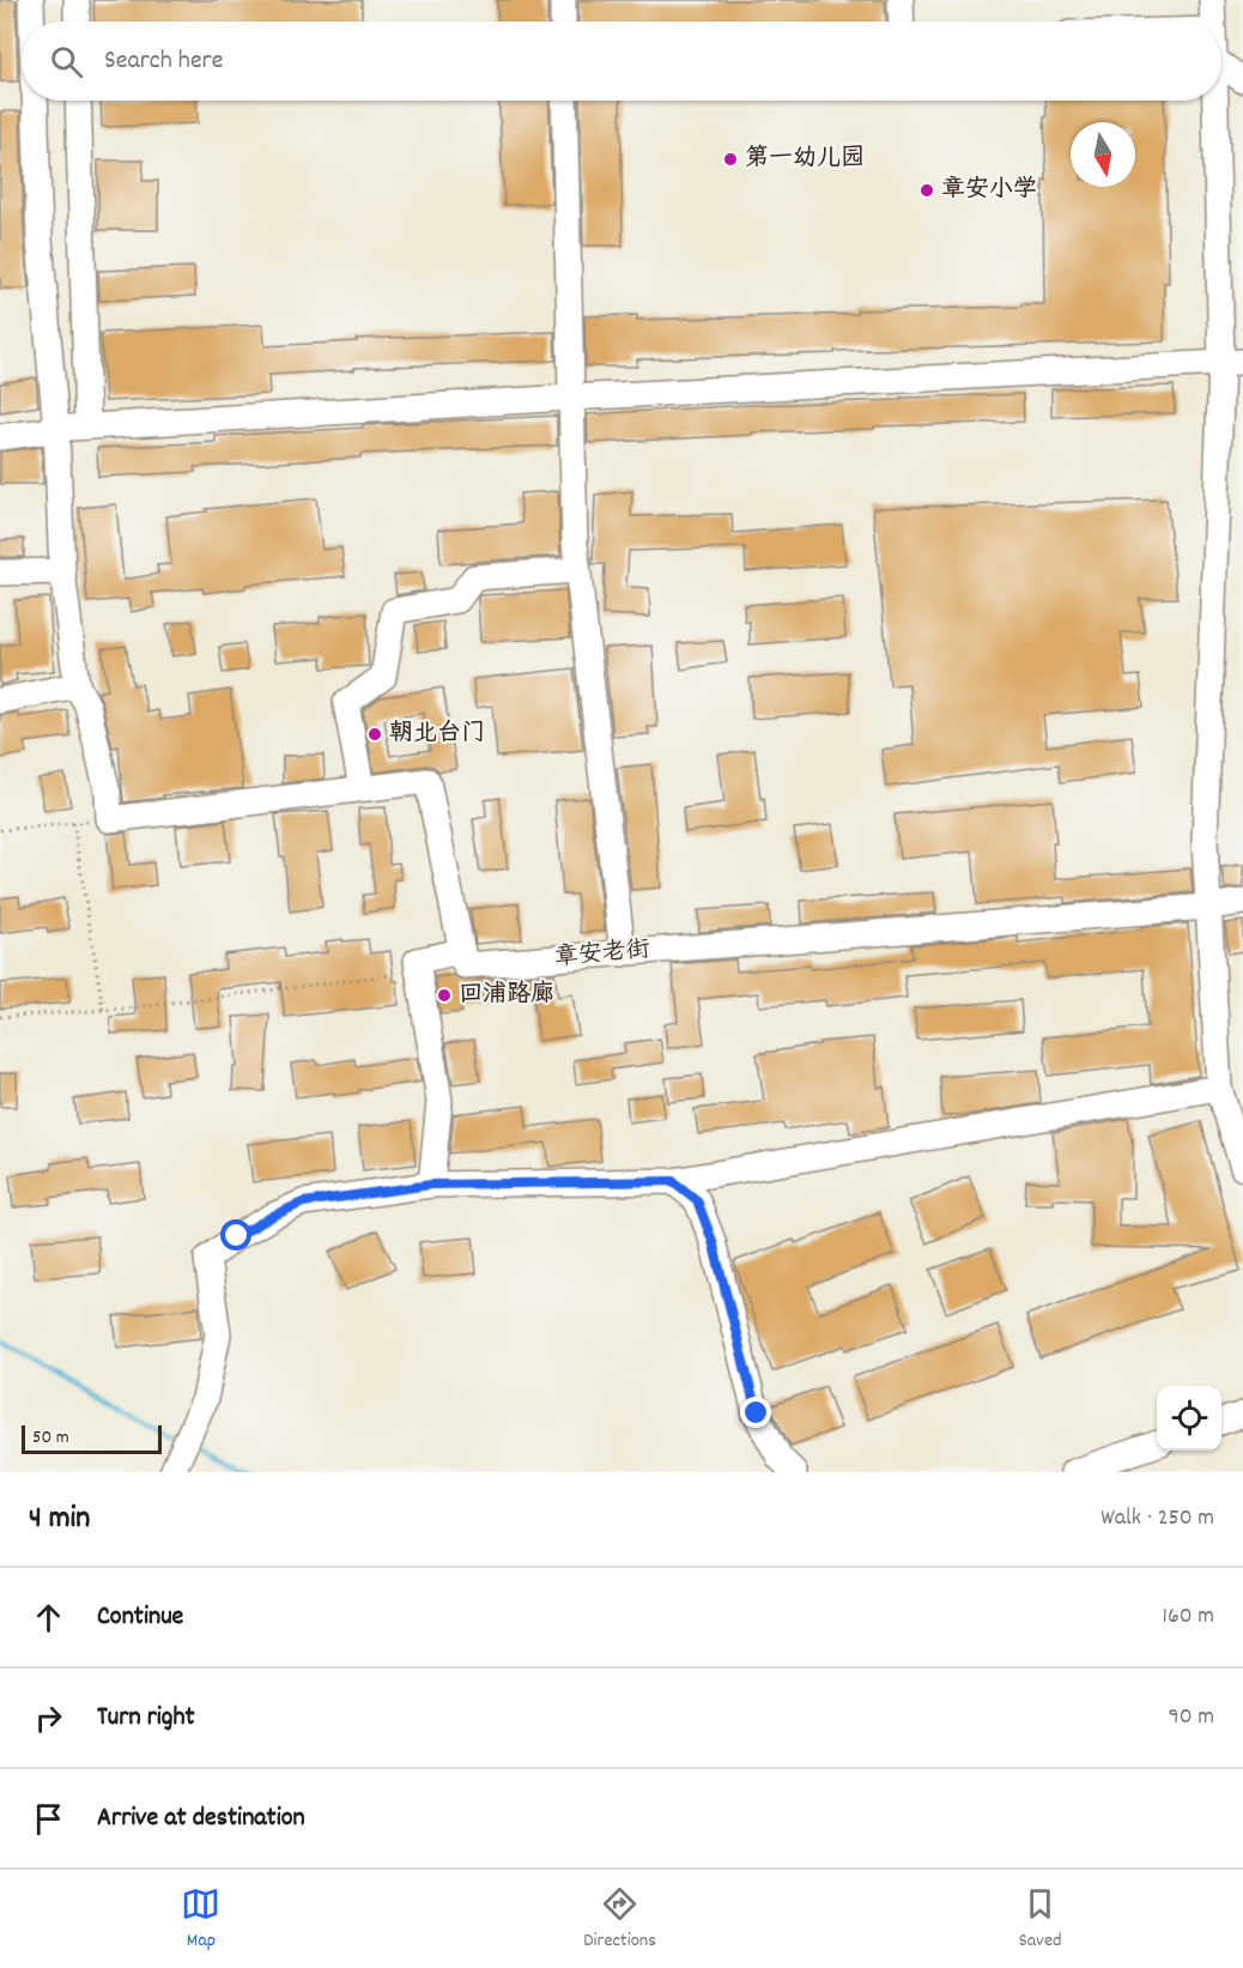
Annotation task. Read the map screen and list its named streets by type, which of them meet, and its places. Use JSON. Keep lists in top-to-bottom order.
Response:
{
  "streets": {
    "street": ["章安老街"]
  },
  "places": [
    "第一幼儿园",
    "章安小学",
    "朝北台门",
    "回浦路廊"
  ],
  "scale_bar": "50 m",
  "north": "bottom",
  "page": {
    "search": "Search here",
    "scale": "50 m",
    "heading": ["4 min", "Walk · 250 m"],
    "list": [
      ["Continue", "160 m"],
      ["Turn right", "90 m"],
      "Arrive at destination"
    ],
    "nav": ["Map", "Directions", "Saved"]
  }
}
